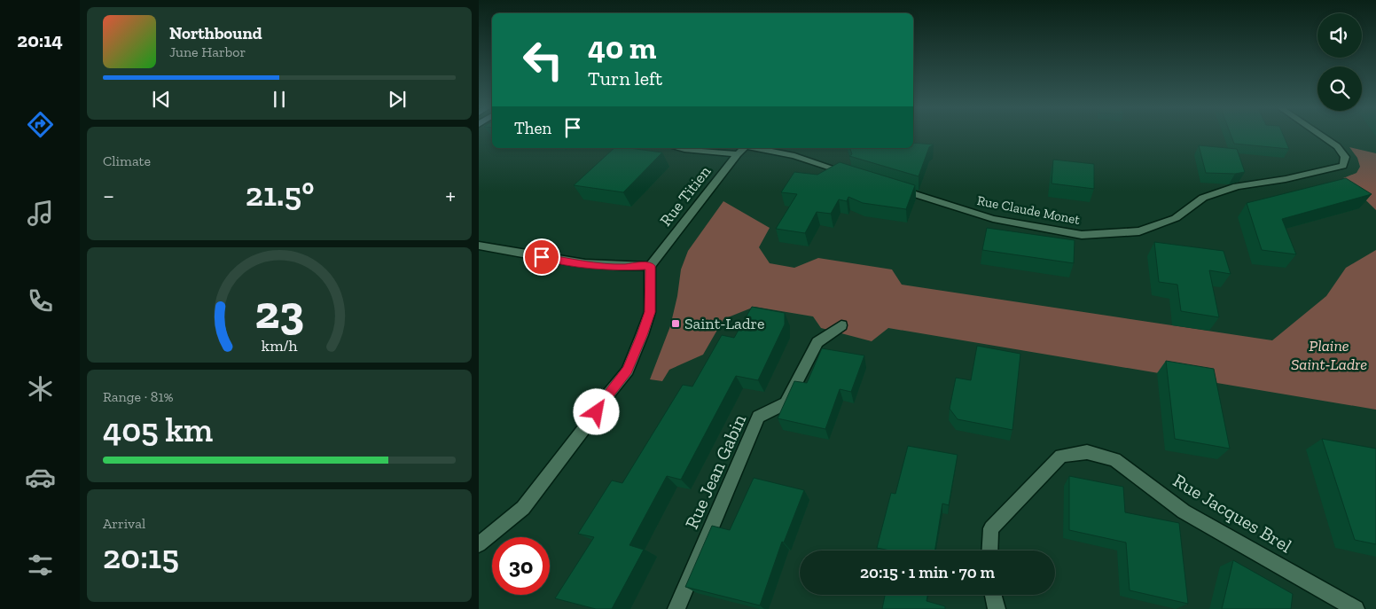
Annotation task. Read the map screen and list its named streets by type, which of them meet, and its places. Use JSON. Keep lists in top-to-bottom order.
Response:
{
  "streets": {
    "street": [
      "Rue Titien",
      "Rue Claude Monet",
      "Rue Jean Gabin",
      "Rue Jacques Brel"
    ]
  },
  "parks": ["Plaine Saint-Ladre"],
  "places": {
    "transit": ["Saint-Ladre"]
  },
  "page": {
    "tabs": "20:14",
    "turn": ["40 m", "Turn left"],
    "song": ["Northbound", "June Harbor"],
    "then": "Then",
    "tile": [
      "Climate",
      ["Range · 81%", "405 km"],
      ["Arrival", "20:15"]
    ],
    "heat": ["−", "21.5°", "+"],
    "limit": "30",
    "trip": "20:15 · 1 min · 70 m",
    "gauge": ["23", "km/h"]
  }
}
